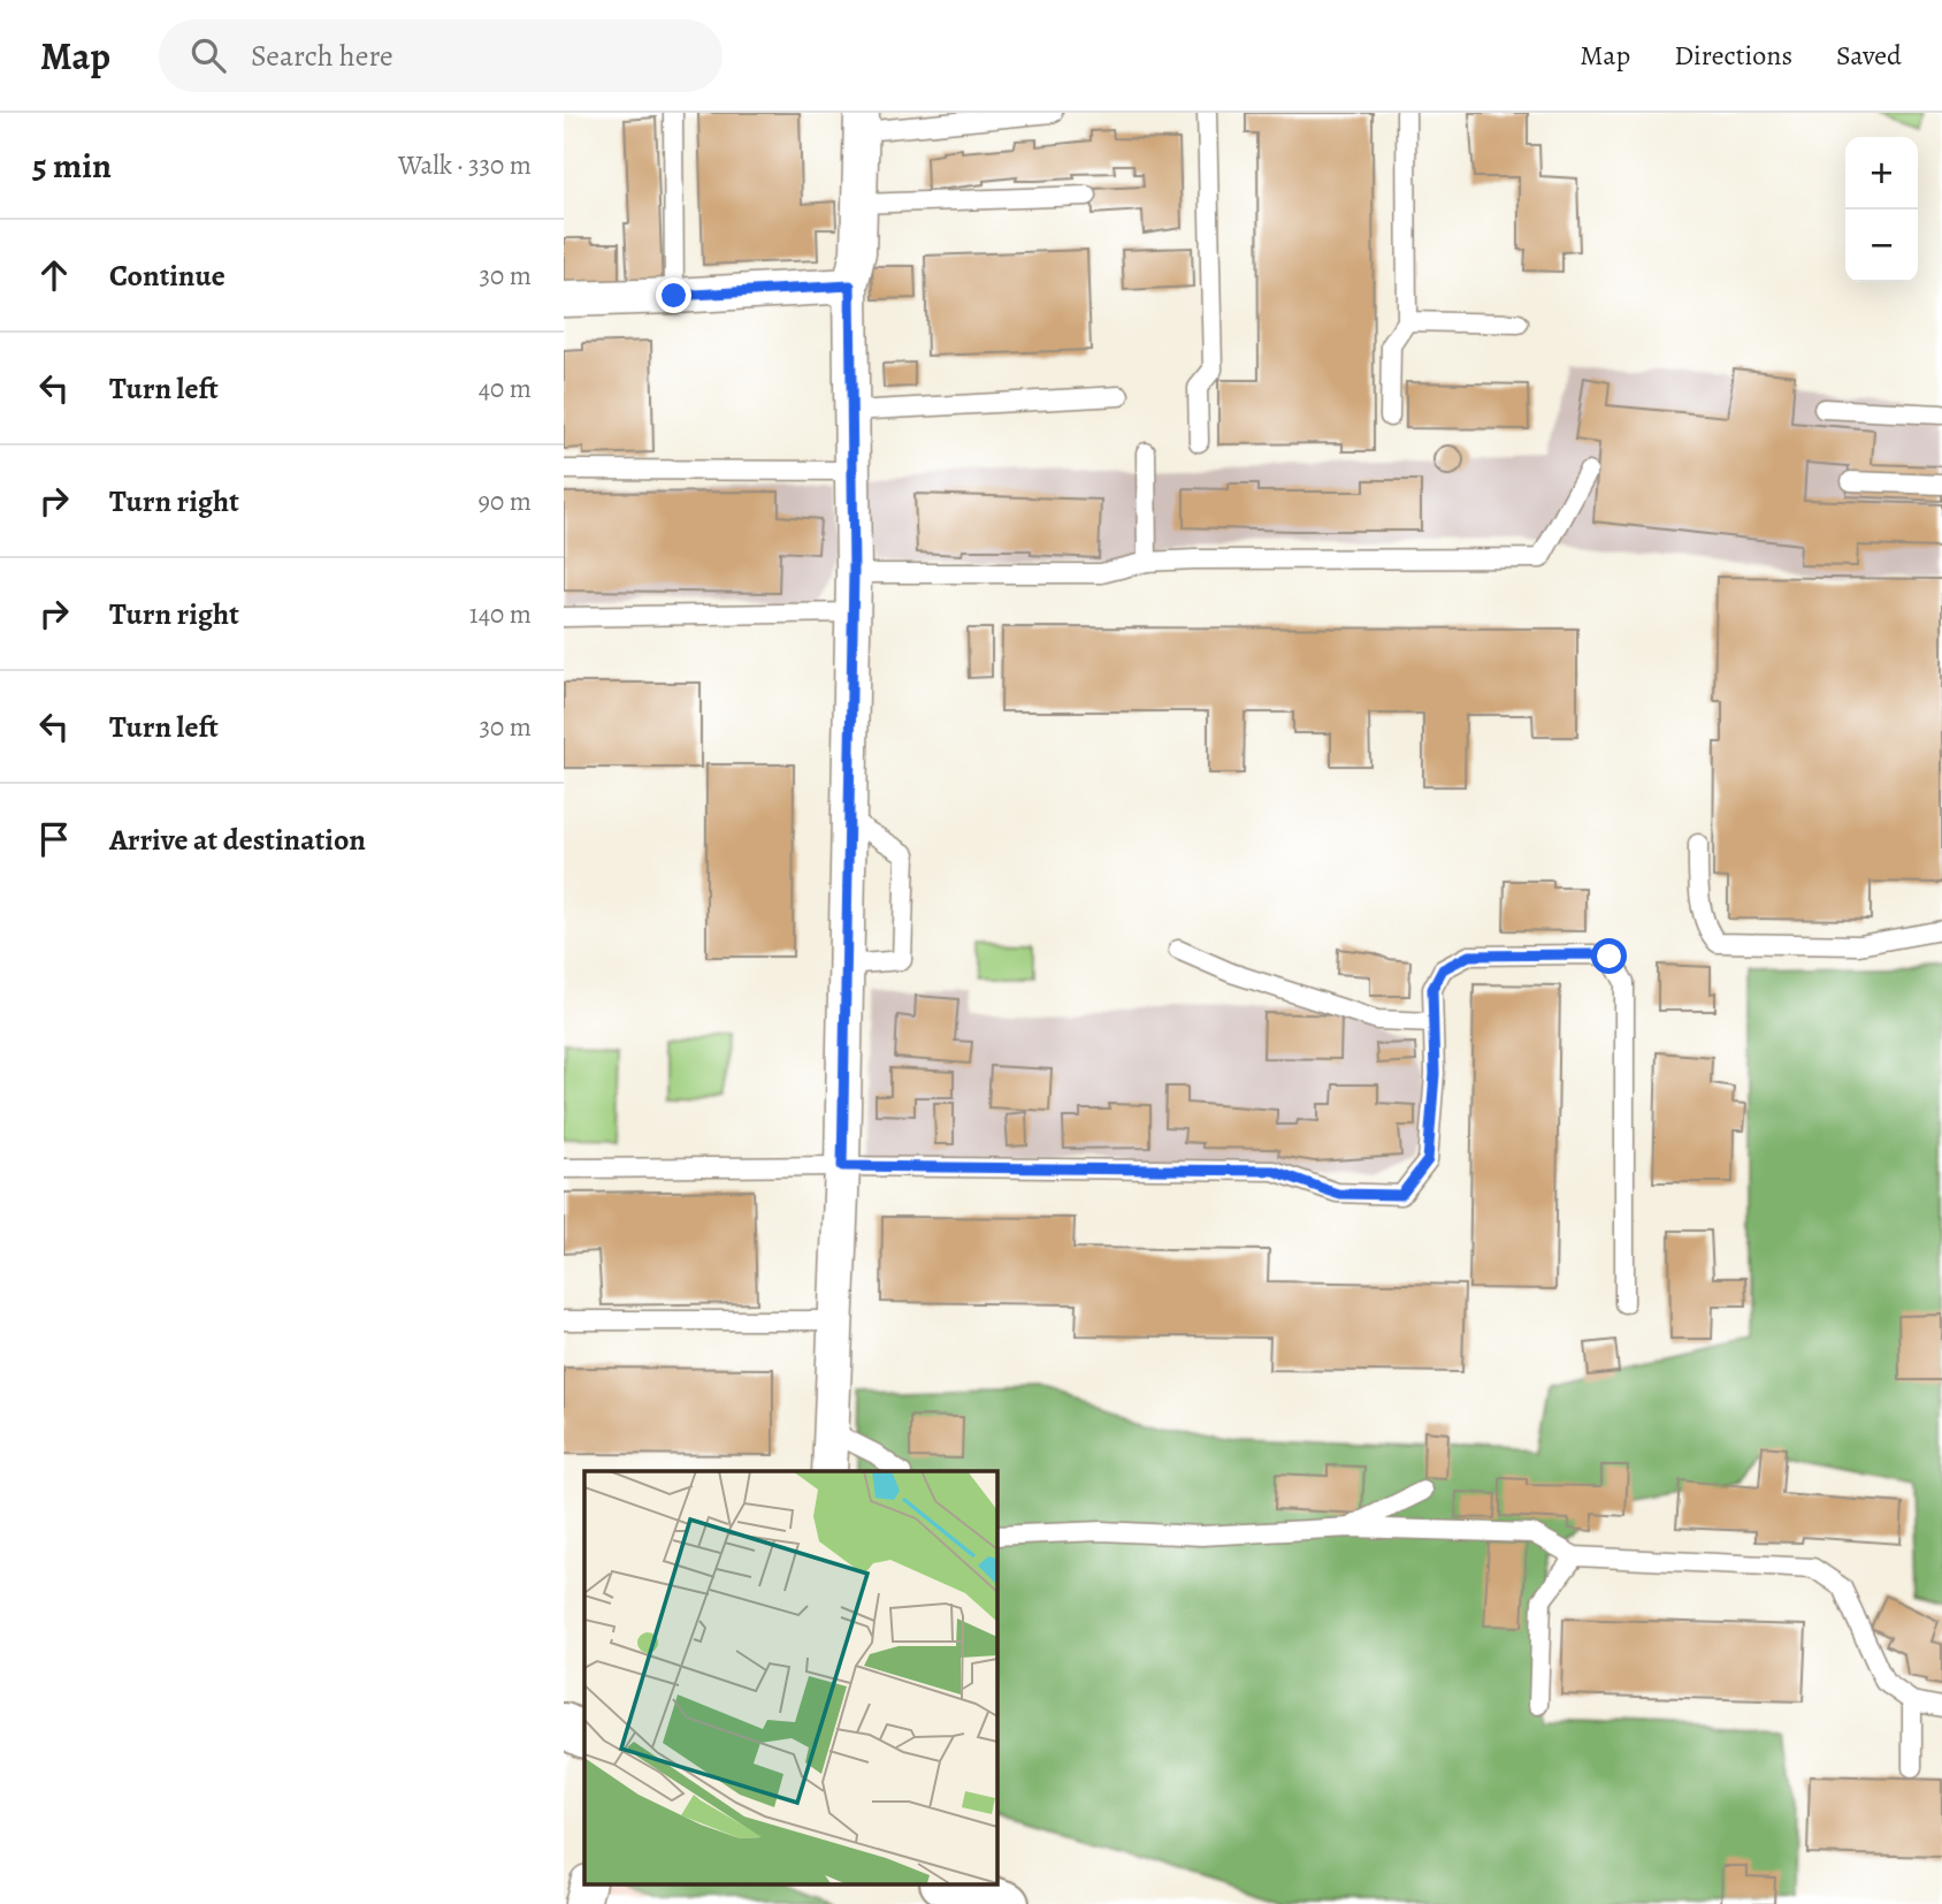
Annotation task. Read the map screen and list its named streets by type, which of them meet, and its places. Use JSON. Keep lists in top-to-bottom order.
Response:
{
  "page": {
    "header": "Map",
    "search": "Search here",
    "nav": ["Map", "Directions", "Saved"],
    "heading": ["5 min", "Walk · 330 m"],
    "map_buttons": ["+", "−"],
    "list": [
      ["Continue", "30 m"],
      ["Turn left", "40 m"],
      ["Turn right", "90 m"],
      ["Turn right", "140 m"],
      ["Turn left", "30 m"],
      "Arrive at destination"
    ]
  }
}
